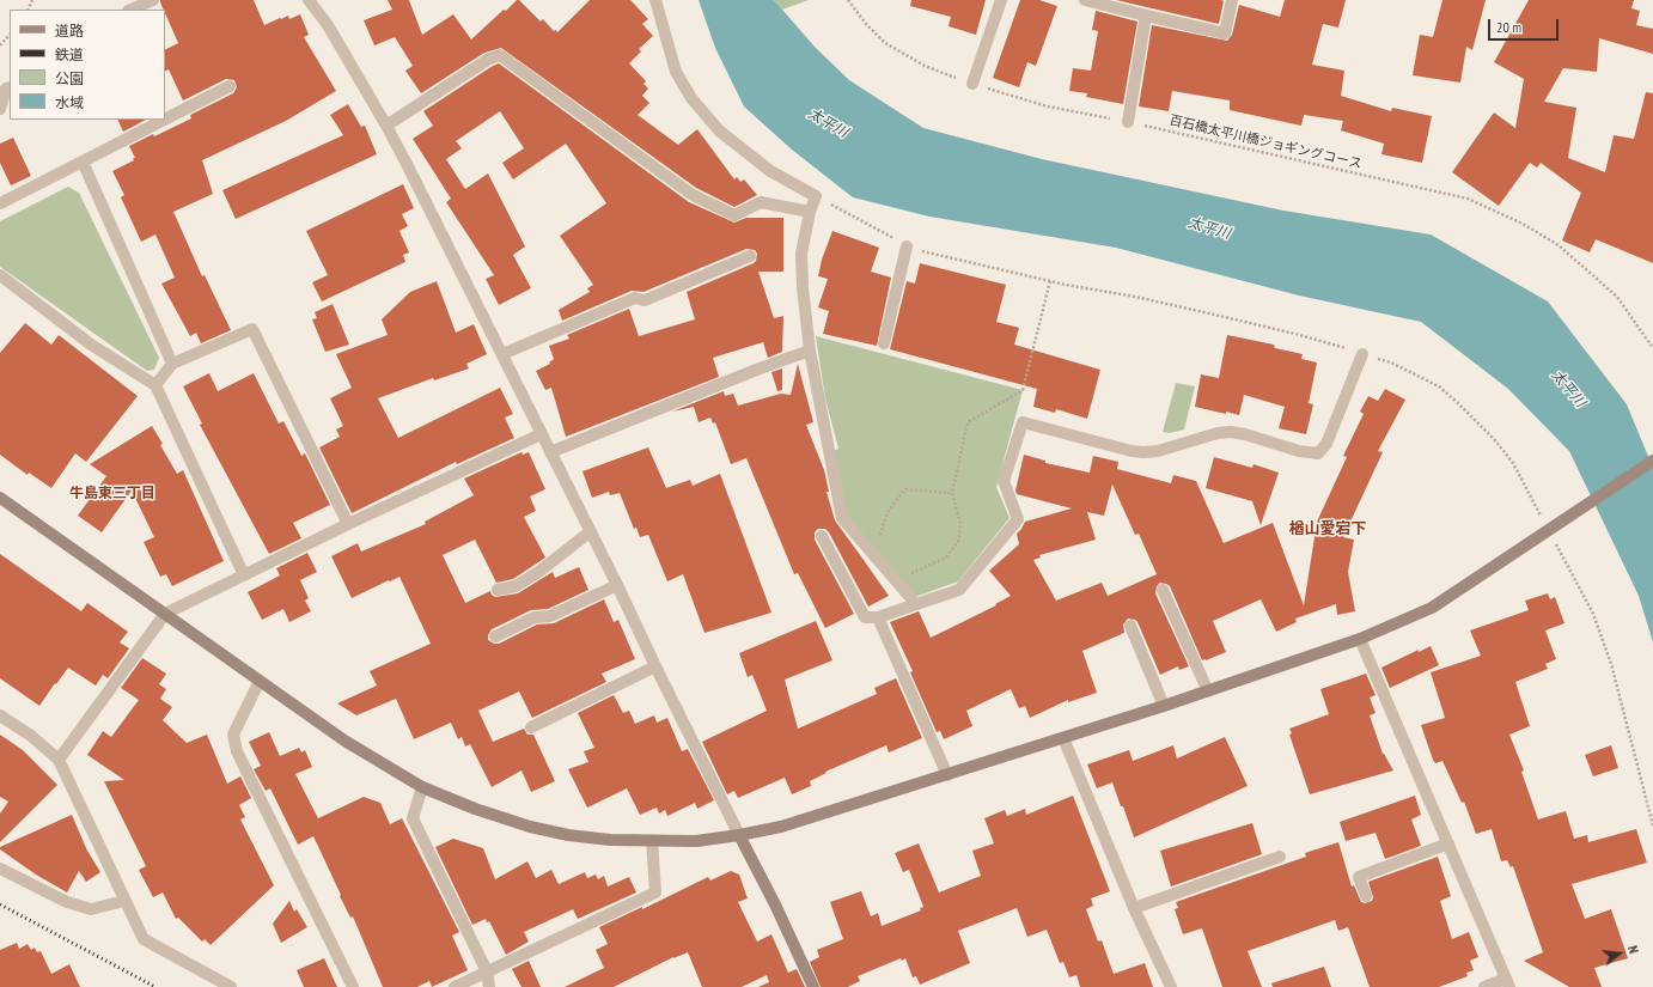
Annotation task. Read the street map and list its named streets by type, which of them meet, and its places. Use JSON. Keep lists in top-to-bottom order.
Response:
{
  "streets": {
    "path": ["百石橋太平川橋ジョギングコース"]
  },
  "districts": ["牛島東三丁目", "楢山愛宕下"],
  "water": ["太平川"],
  "legend": [
    "道路",
    "鉄道",
    "公園",
    "水域"
  ],
  "scale_bar": "20 m",
  "north": "right"
}
